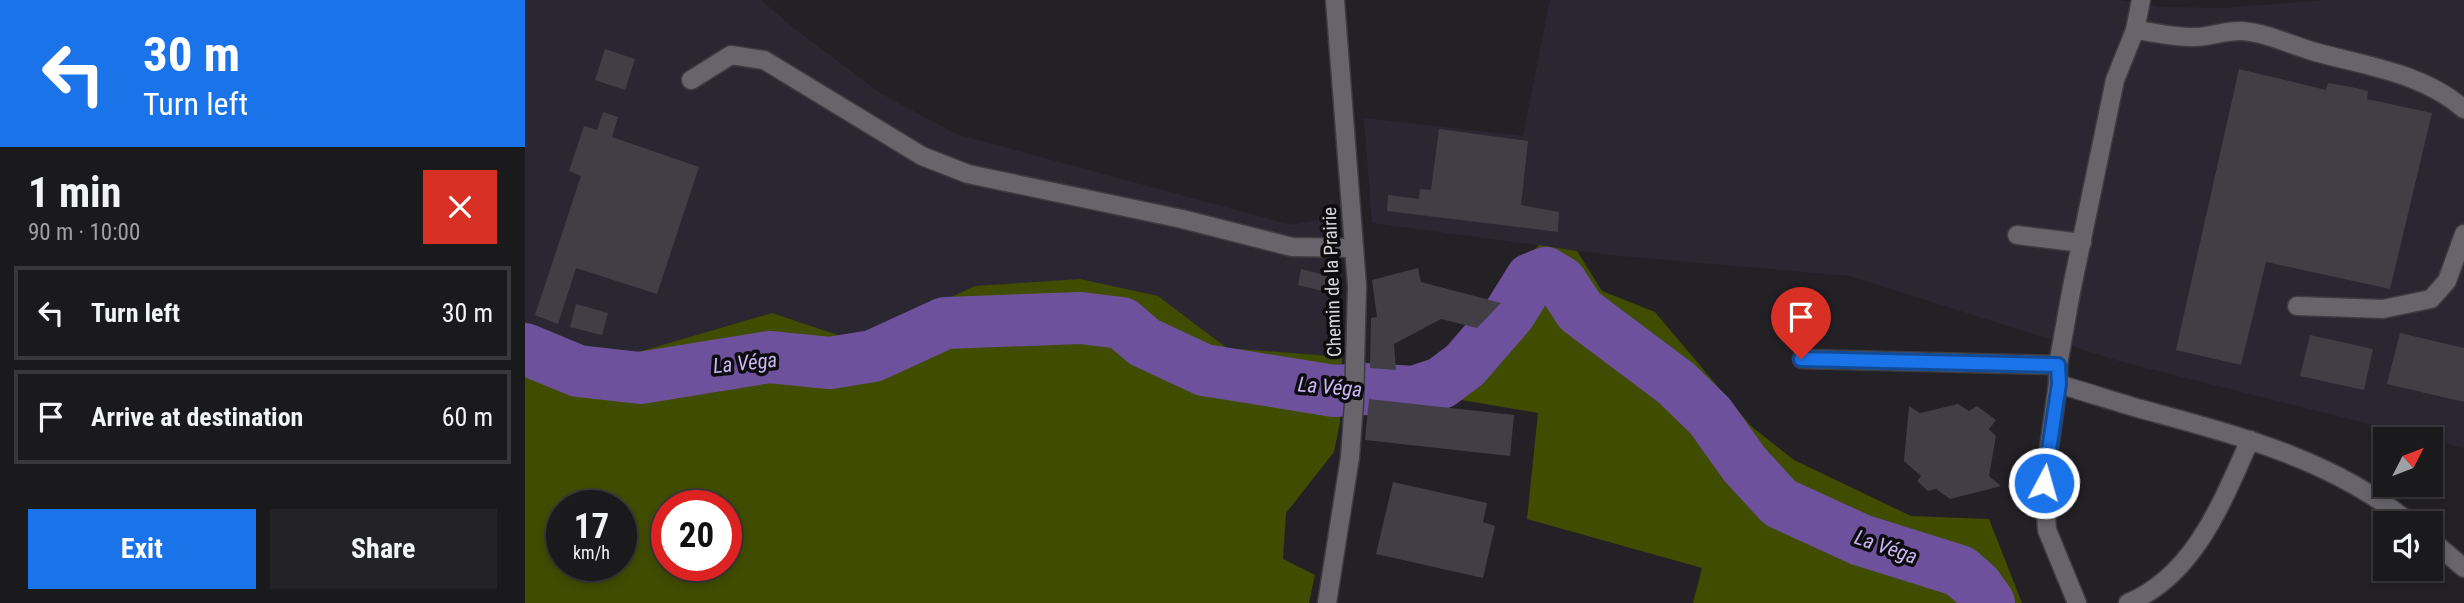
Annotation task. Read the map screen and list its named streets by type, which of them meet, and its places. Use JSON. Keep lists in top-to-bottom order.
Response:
{
  "streets": {
    "street": ["Chemin de la Prairie"]
  },
  "water": ["La Véga"],
  "north": "top right",
  "page": {
    "turn": ["30 m", "Turn left"],
    "heading": ["1 min", "90 m · 10:00"],
    "list": [
      {
        "name": "Turn left",
        "value": "30 m"
      },
      {
        "name": "Arrive at destination",
        "value": "60 m"
      }
    ],
    "speed": "17 km/h",
    "limit": "20",
    "buttons": ["Exit", "Share"]
  }
}
